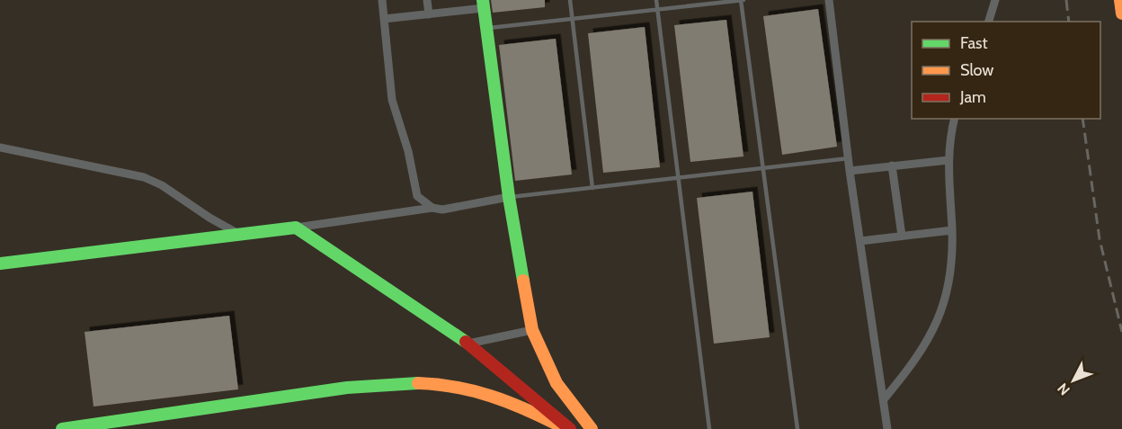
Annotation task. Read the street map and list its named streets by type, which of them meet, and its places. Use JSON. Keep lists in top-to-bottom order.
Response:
{
  "legend": ["Fast", "Slow", "Jam"],
  "north": "bottom left"
}
